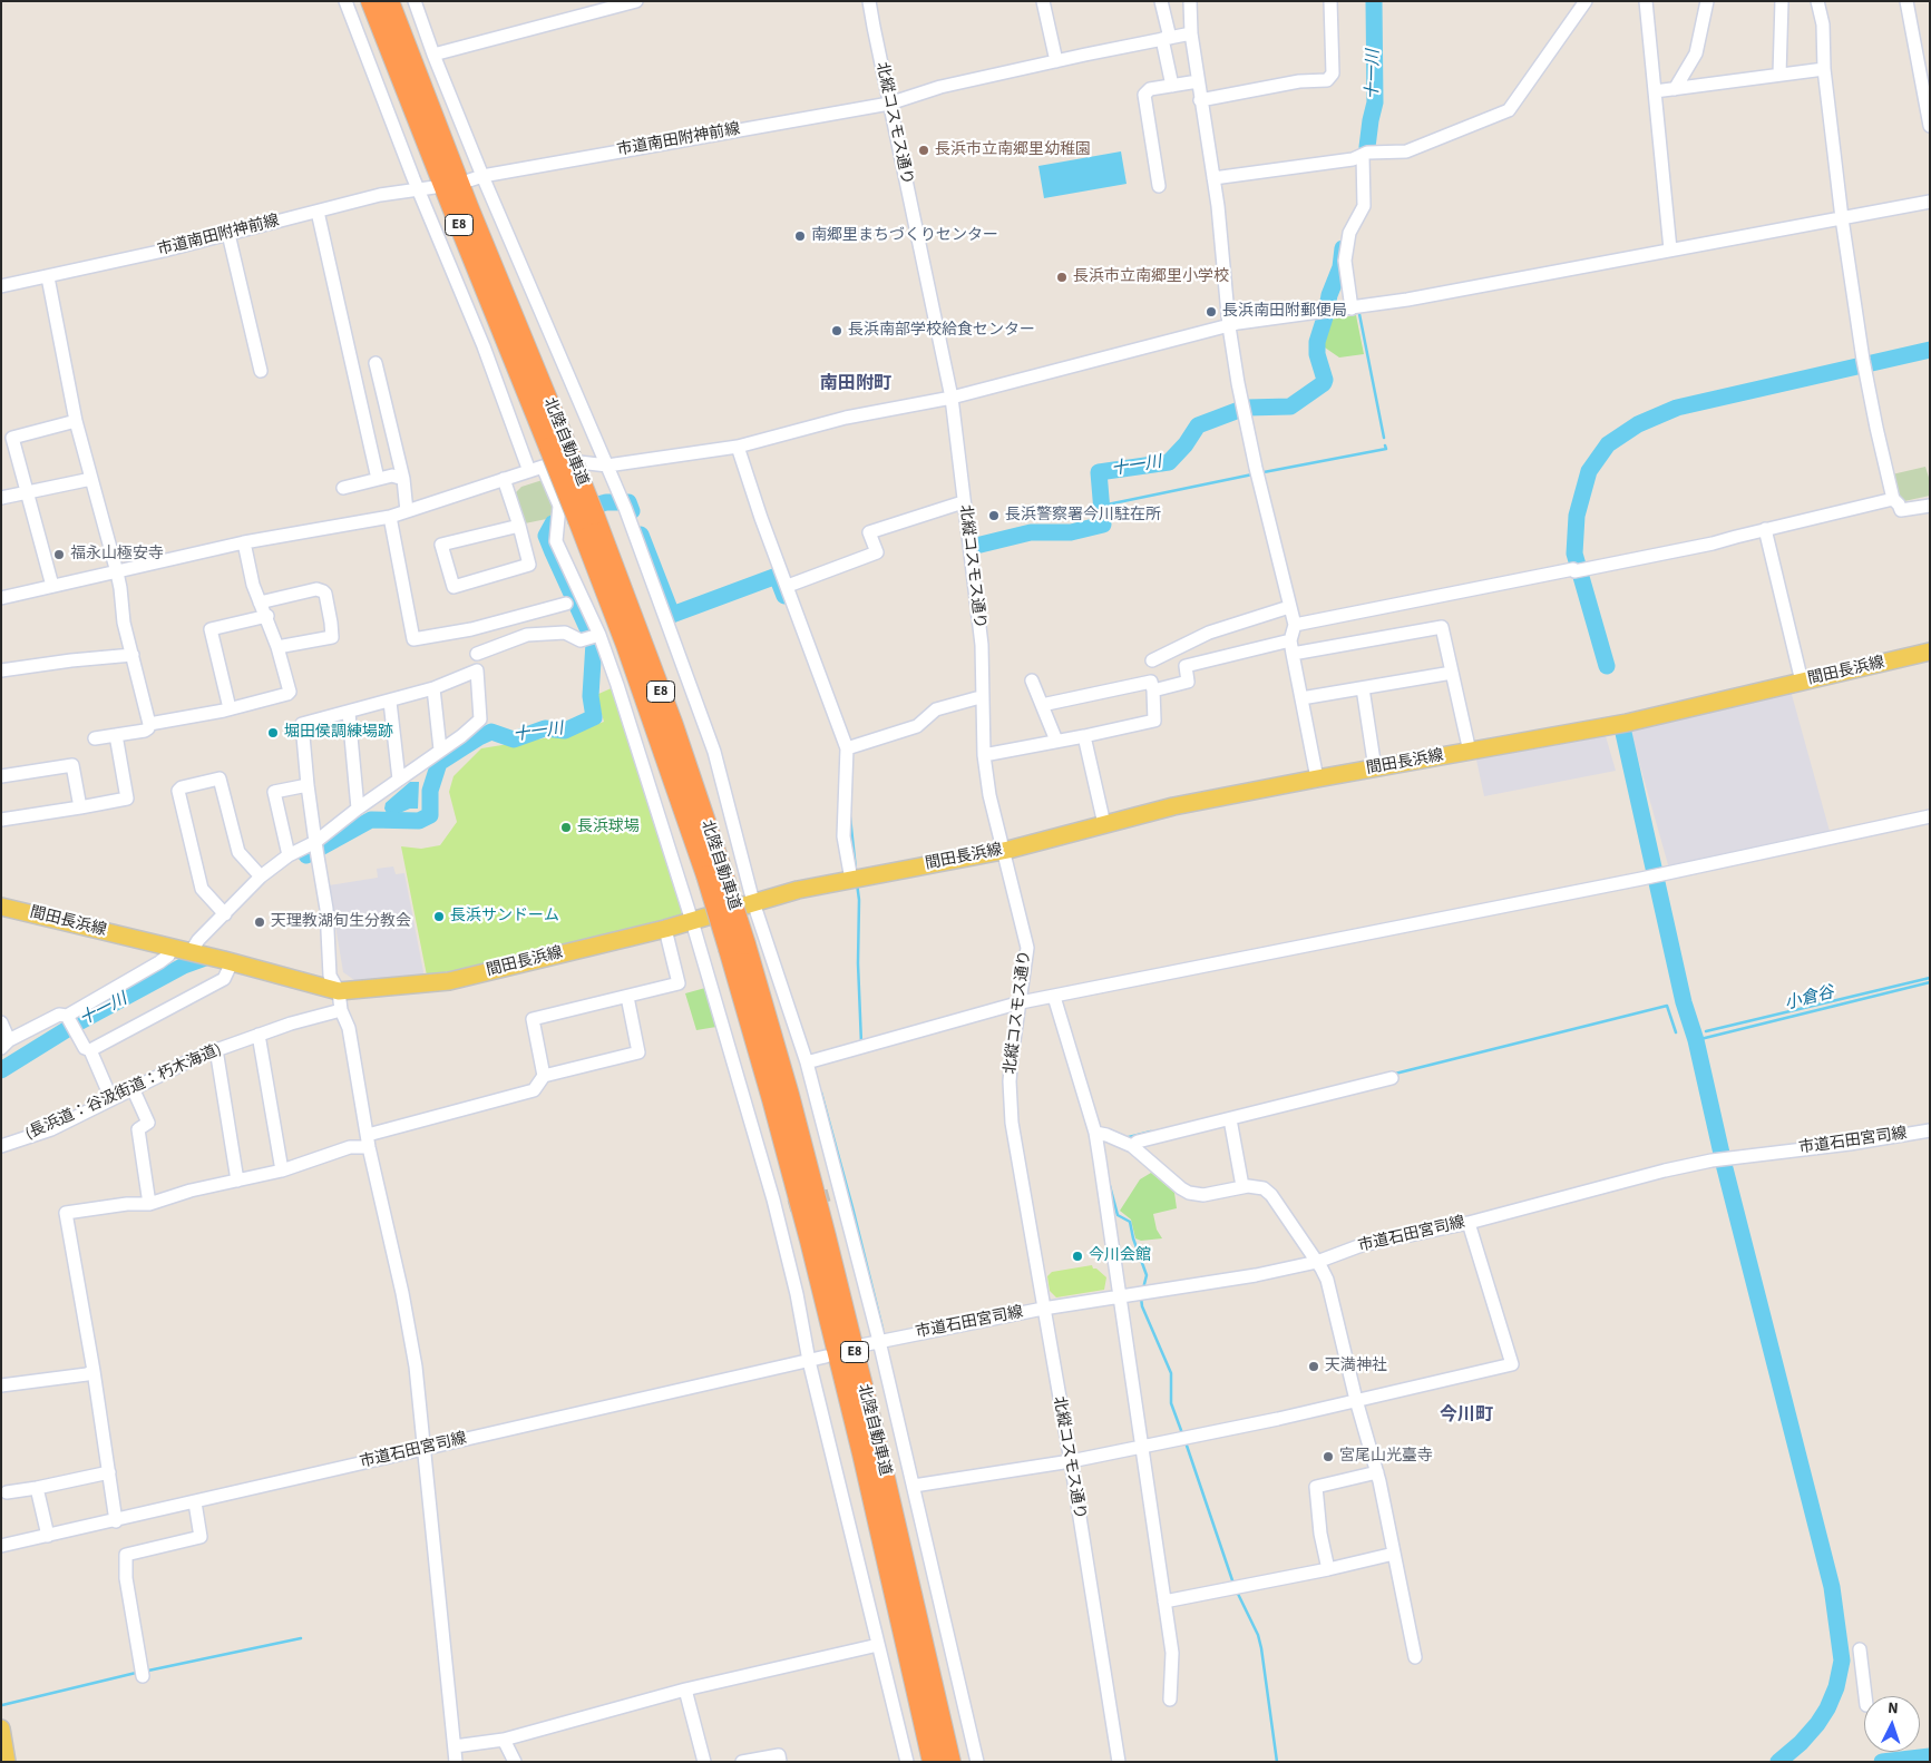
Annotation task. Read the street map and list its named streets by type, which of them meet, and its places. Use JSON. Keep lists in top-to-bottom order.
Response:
{
  "streets": {
    "highway": ["E8", "北陸自動車道"],
    "main road": ["間田長浜線"],
    "street": [
      "北縦コスモス通り",
      "市道南田附神前線",
      "(長浜道：谷汲街道：朽木海道)",
      "市道石田宮司線"
    ]
  },
  "crossings": [
    ["北縦コスモス通り", "市道南田附神前線"],
    ["北縦コスモス通り", "間田長浜線"],
    ["北縦コスモス通り", "市道石田宮司線"]
  ],
  "districts": ["南田附町", "今川町"],
  "water": ["十一川", "小倉谷"],
  "places": [
    "長浜市立南郷里幼稚園",
    "南郷里まちづくりセンター",
    "長浜市立南郷里小学校",
    "長浜南田附郵便局",
    "長浜南部学校給食センター",
    "長浜警察署今川駐在所",
    "福永山極安寺",
    "堀田侯調練場跡",
    "長浜球場",
    "長浜サンドーム",
    "天理教湖旬生分教会",
    "今川会館",
    "天満神社",
    "宮尾山光臺寺"
  ],
  "north": "top"
}
